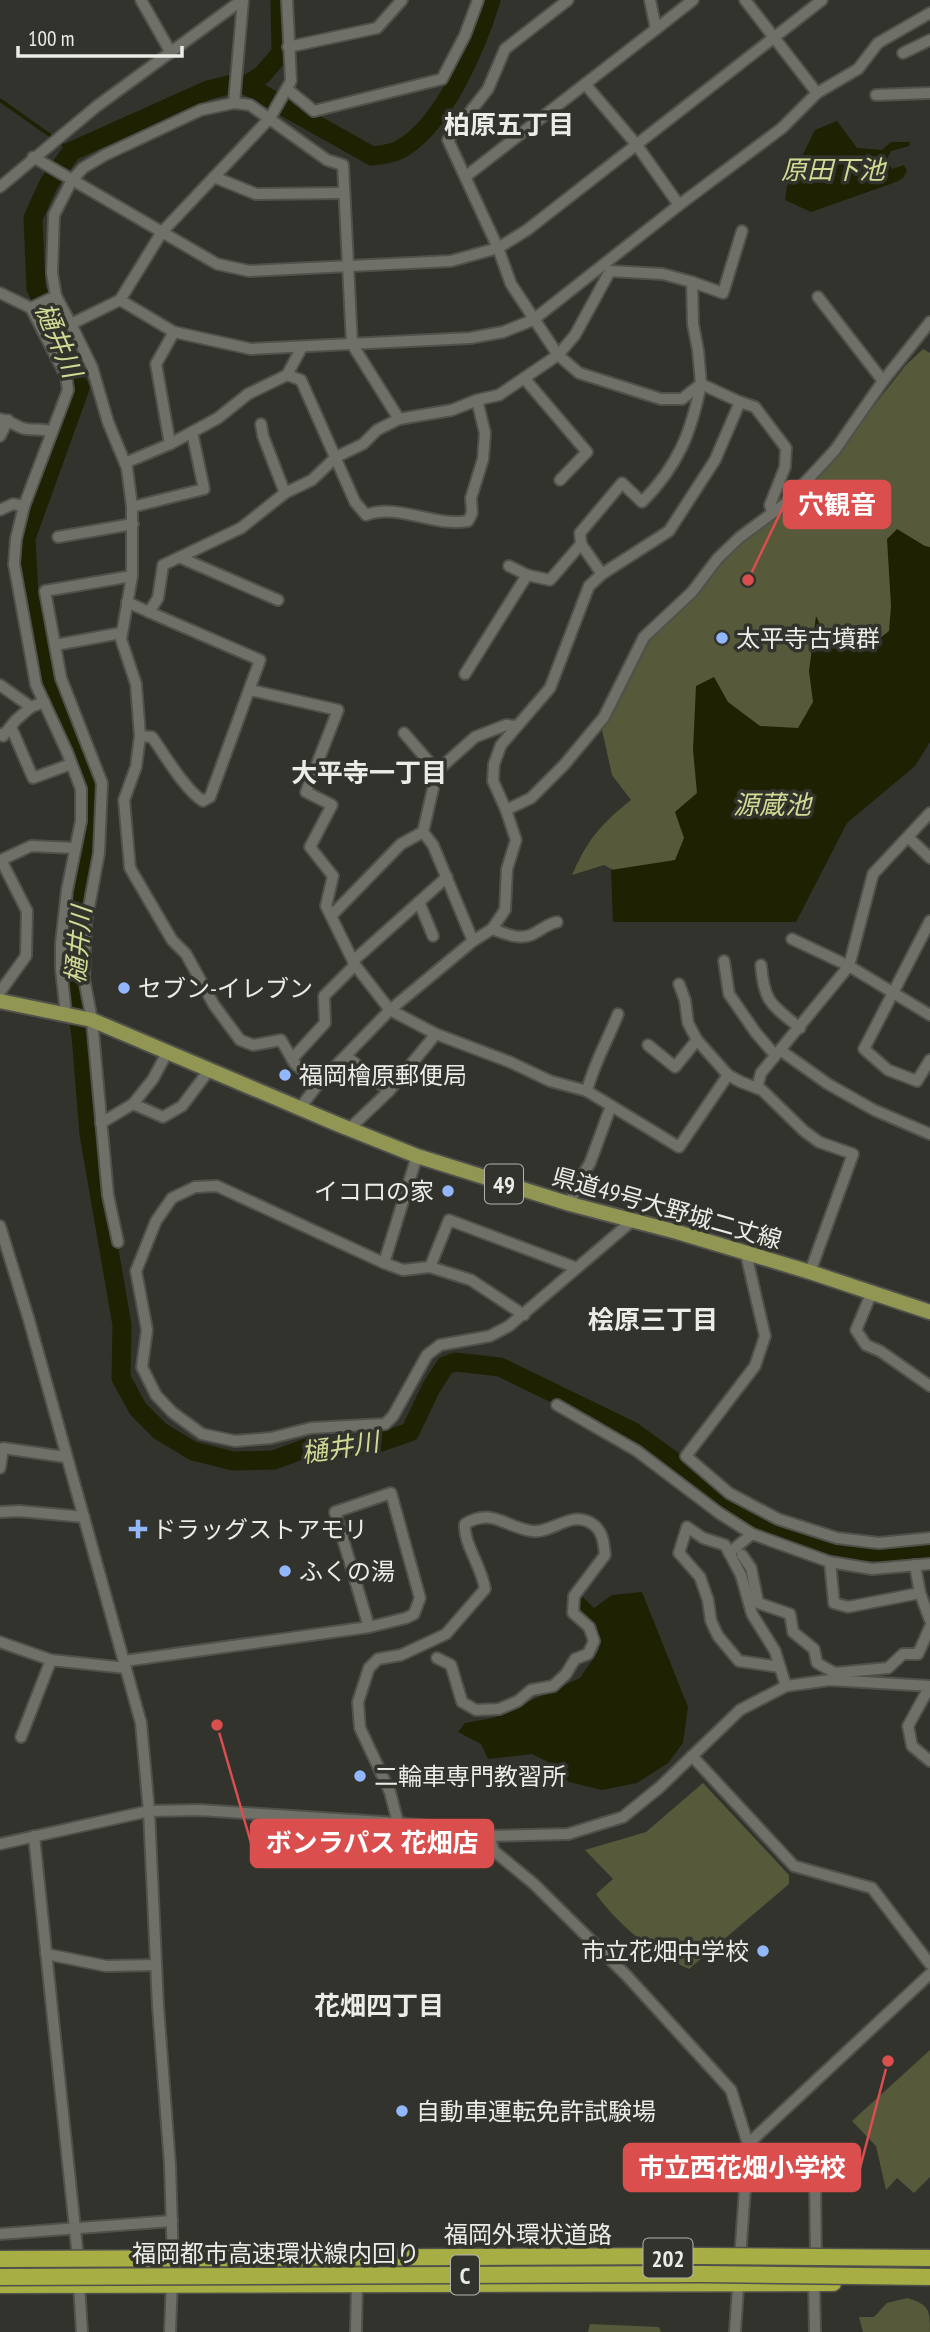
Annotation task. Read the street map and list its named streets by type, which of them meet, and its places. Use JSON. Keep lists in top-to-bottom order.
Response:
{
  "streets": {
    "highway": [
      "福岡外環状道路",
      "福岡都市高速環状線内回り",
      "202",
      "C"
    ],
    "main road": ["49", "県道49号大野城二丈線"]
  },
  "crossings": [
    ["福岡外環状道路", "C"]
  ],
  "districts": [
    "柏原五丁目",
    "大平寺一丁目",
    "桧原三丁目",
    "花畑四丁目"
  ],
  "water": ["原田下池", "樋井川", "源蔵池"],
  "places": {
    "other": [
      "穴観音",
      "太平寺古墳群",
      "セブン-イレブン",
      "福岡檜原郵便局",
      "イコロの家",
      "ふくの湯",
      "ボンラパス 花畑店",
      "二輪車専門教習所",
      "市立花畑中学校",
      "市立西花畑小学校",
      "自動車運転免許試験場"
    ],
    "health": ["ドラッグストアモリ"]
  },
  "scale_bar": "100 m"
}
